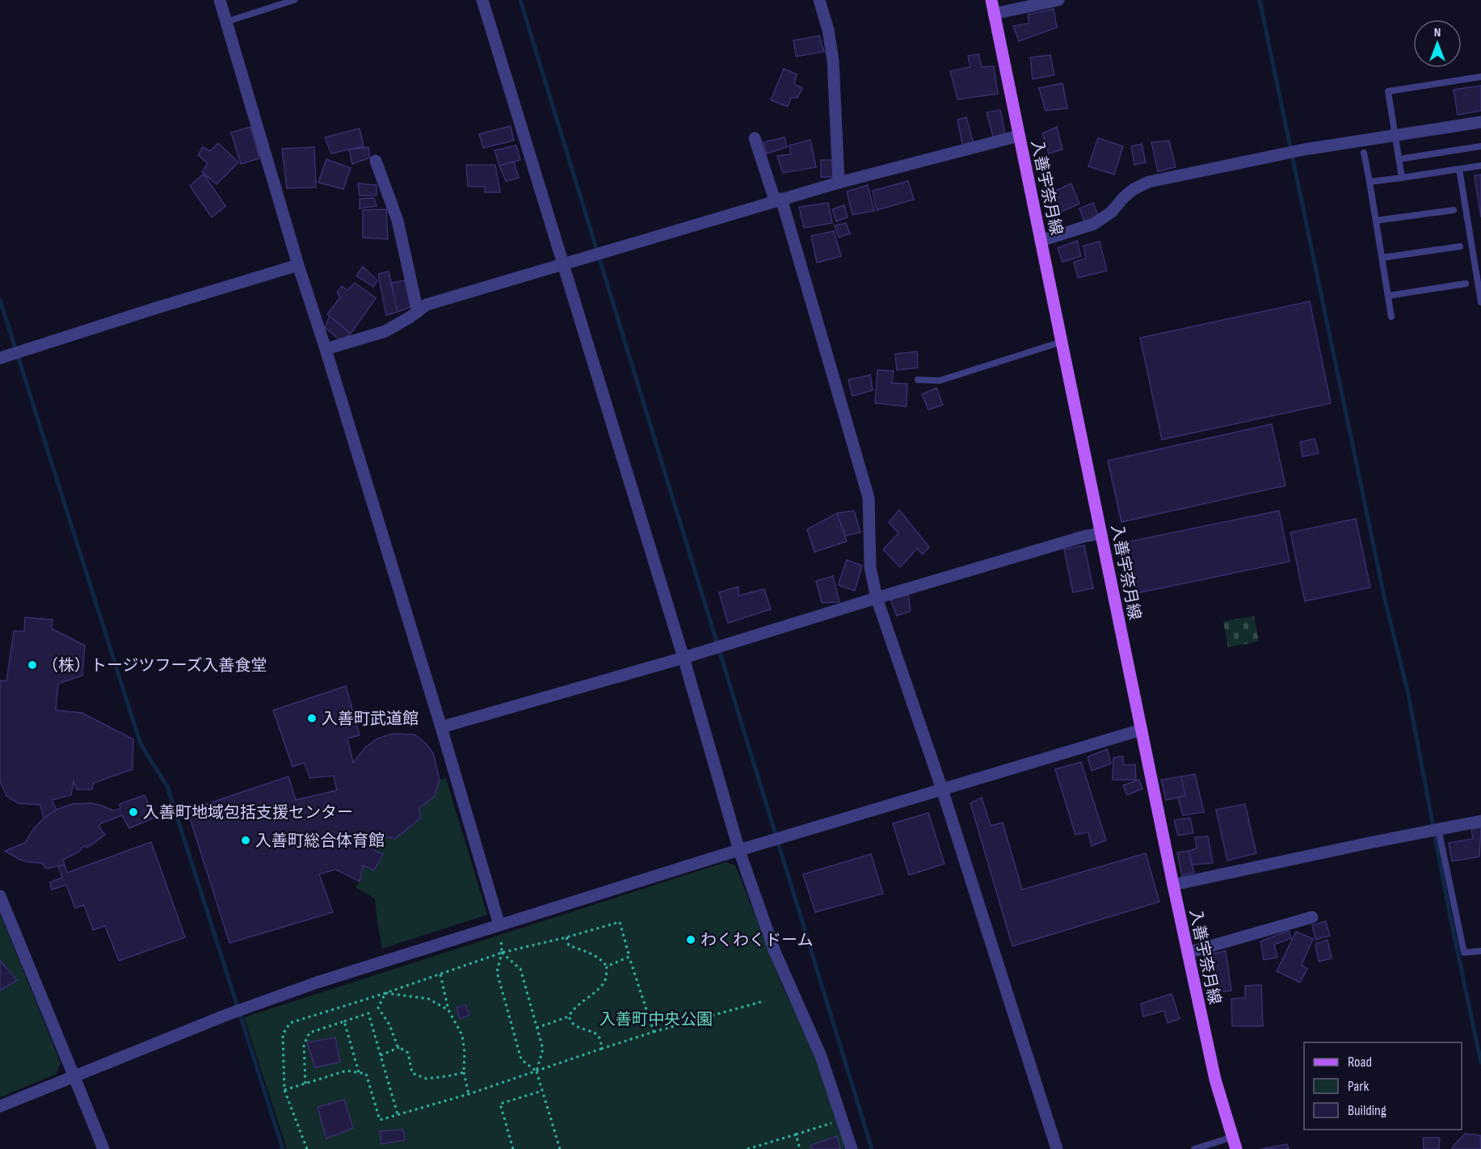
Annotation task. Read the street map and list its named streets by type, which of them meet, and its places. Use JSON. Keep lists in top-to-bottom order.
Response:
{
  "streets": {
    "main road": ["入善宇奈月線"]
  },
  "parks": ["入善町中央公園"],
  "places": [
    "（株）トージツフーズ入善食堂",
    "入善町武道館",
    "入善町地域包括支援センター",
    "入善町総合体育館",
    "わくわくドーム"
  ],
  "legend": ["Road", "Park", "Building"],
  "north": "top"
}
